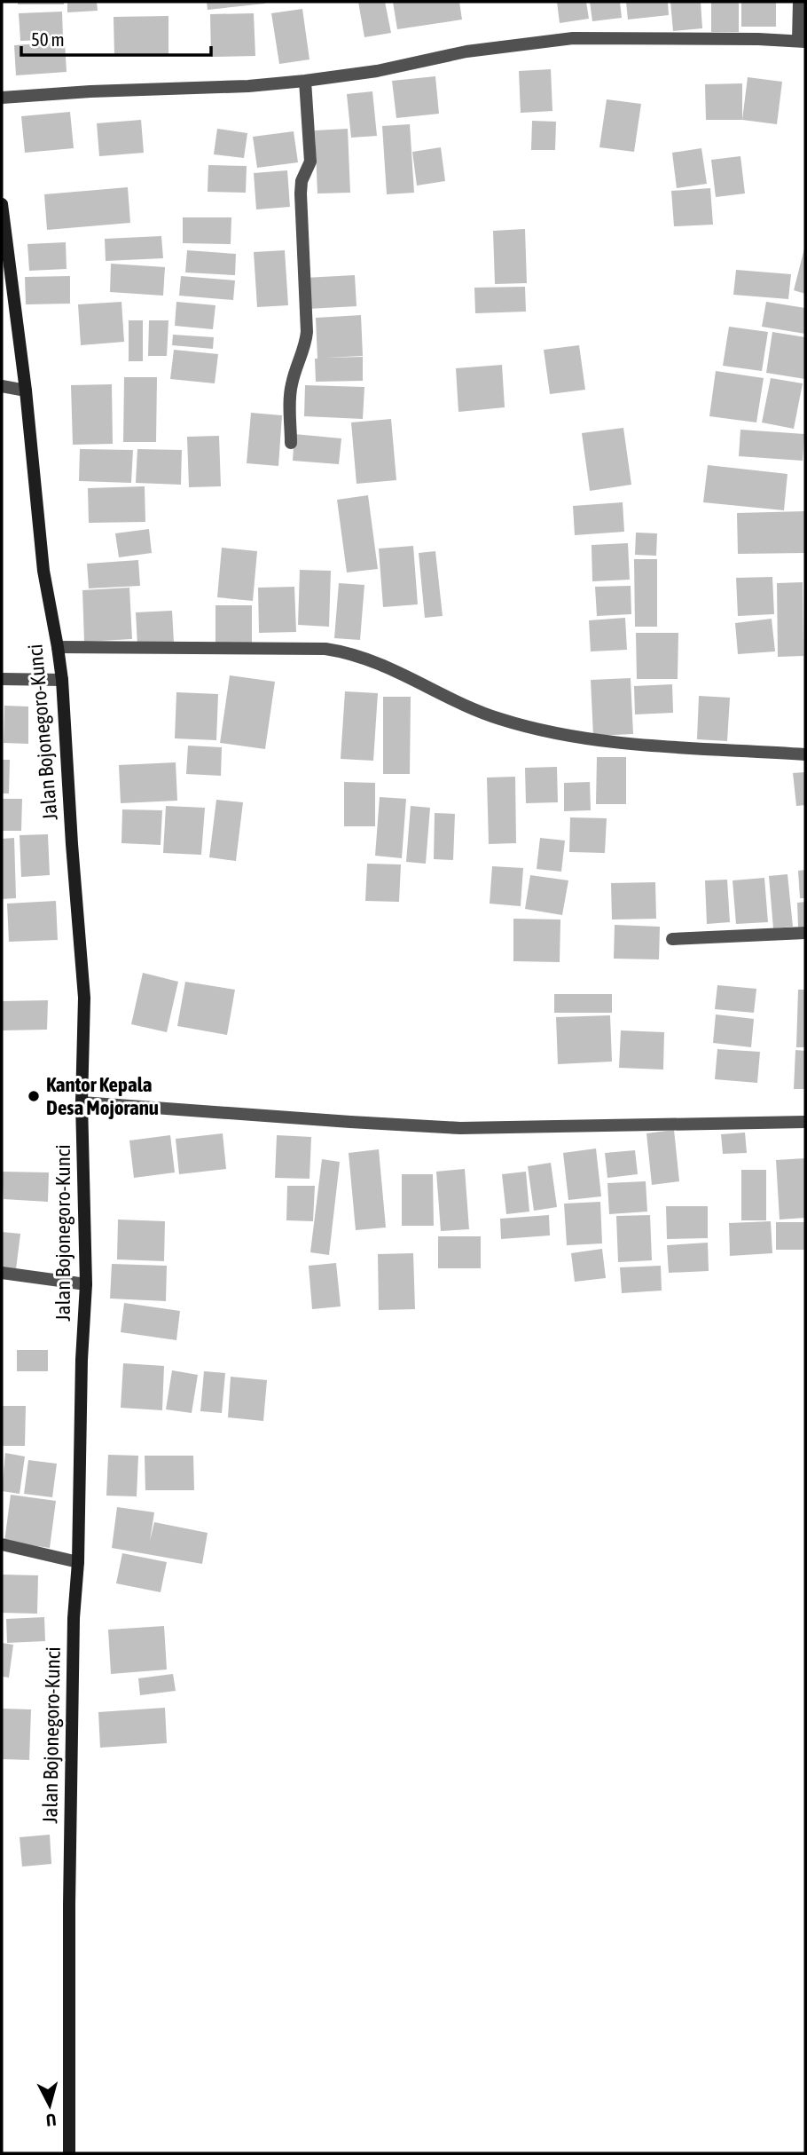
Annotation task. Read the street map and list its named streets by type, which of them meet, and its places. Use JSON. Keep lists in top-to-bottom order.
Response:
{
  "streets": {
    "main road": ["Jalan Bojonegoro-Kunci"]
  },
  "places": ["Kantor Kepala Desa Mojoranu"],
  "scale_bar": "50 m",
  "north": "bottom"
}
